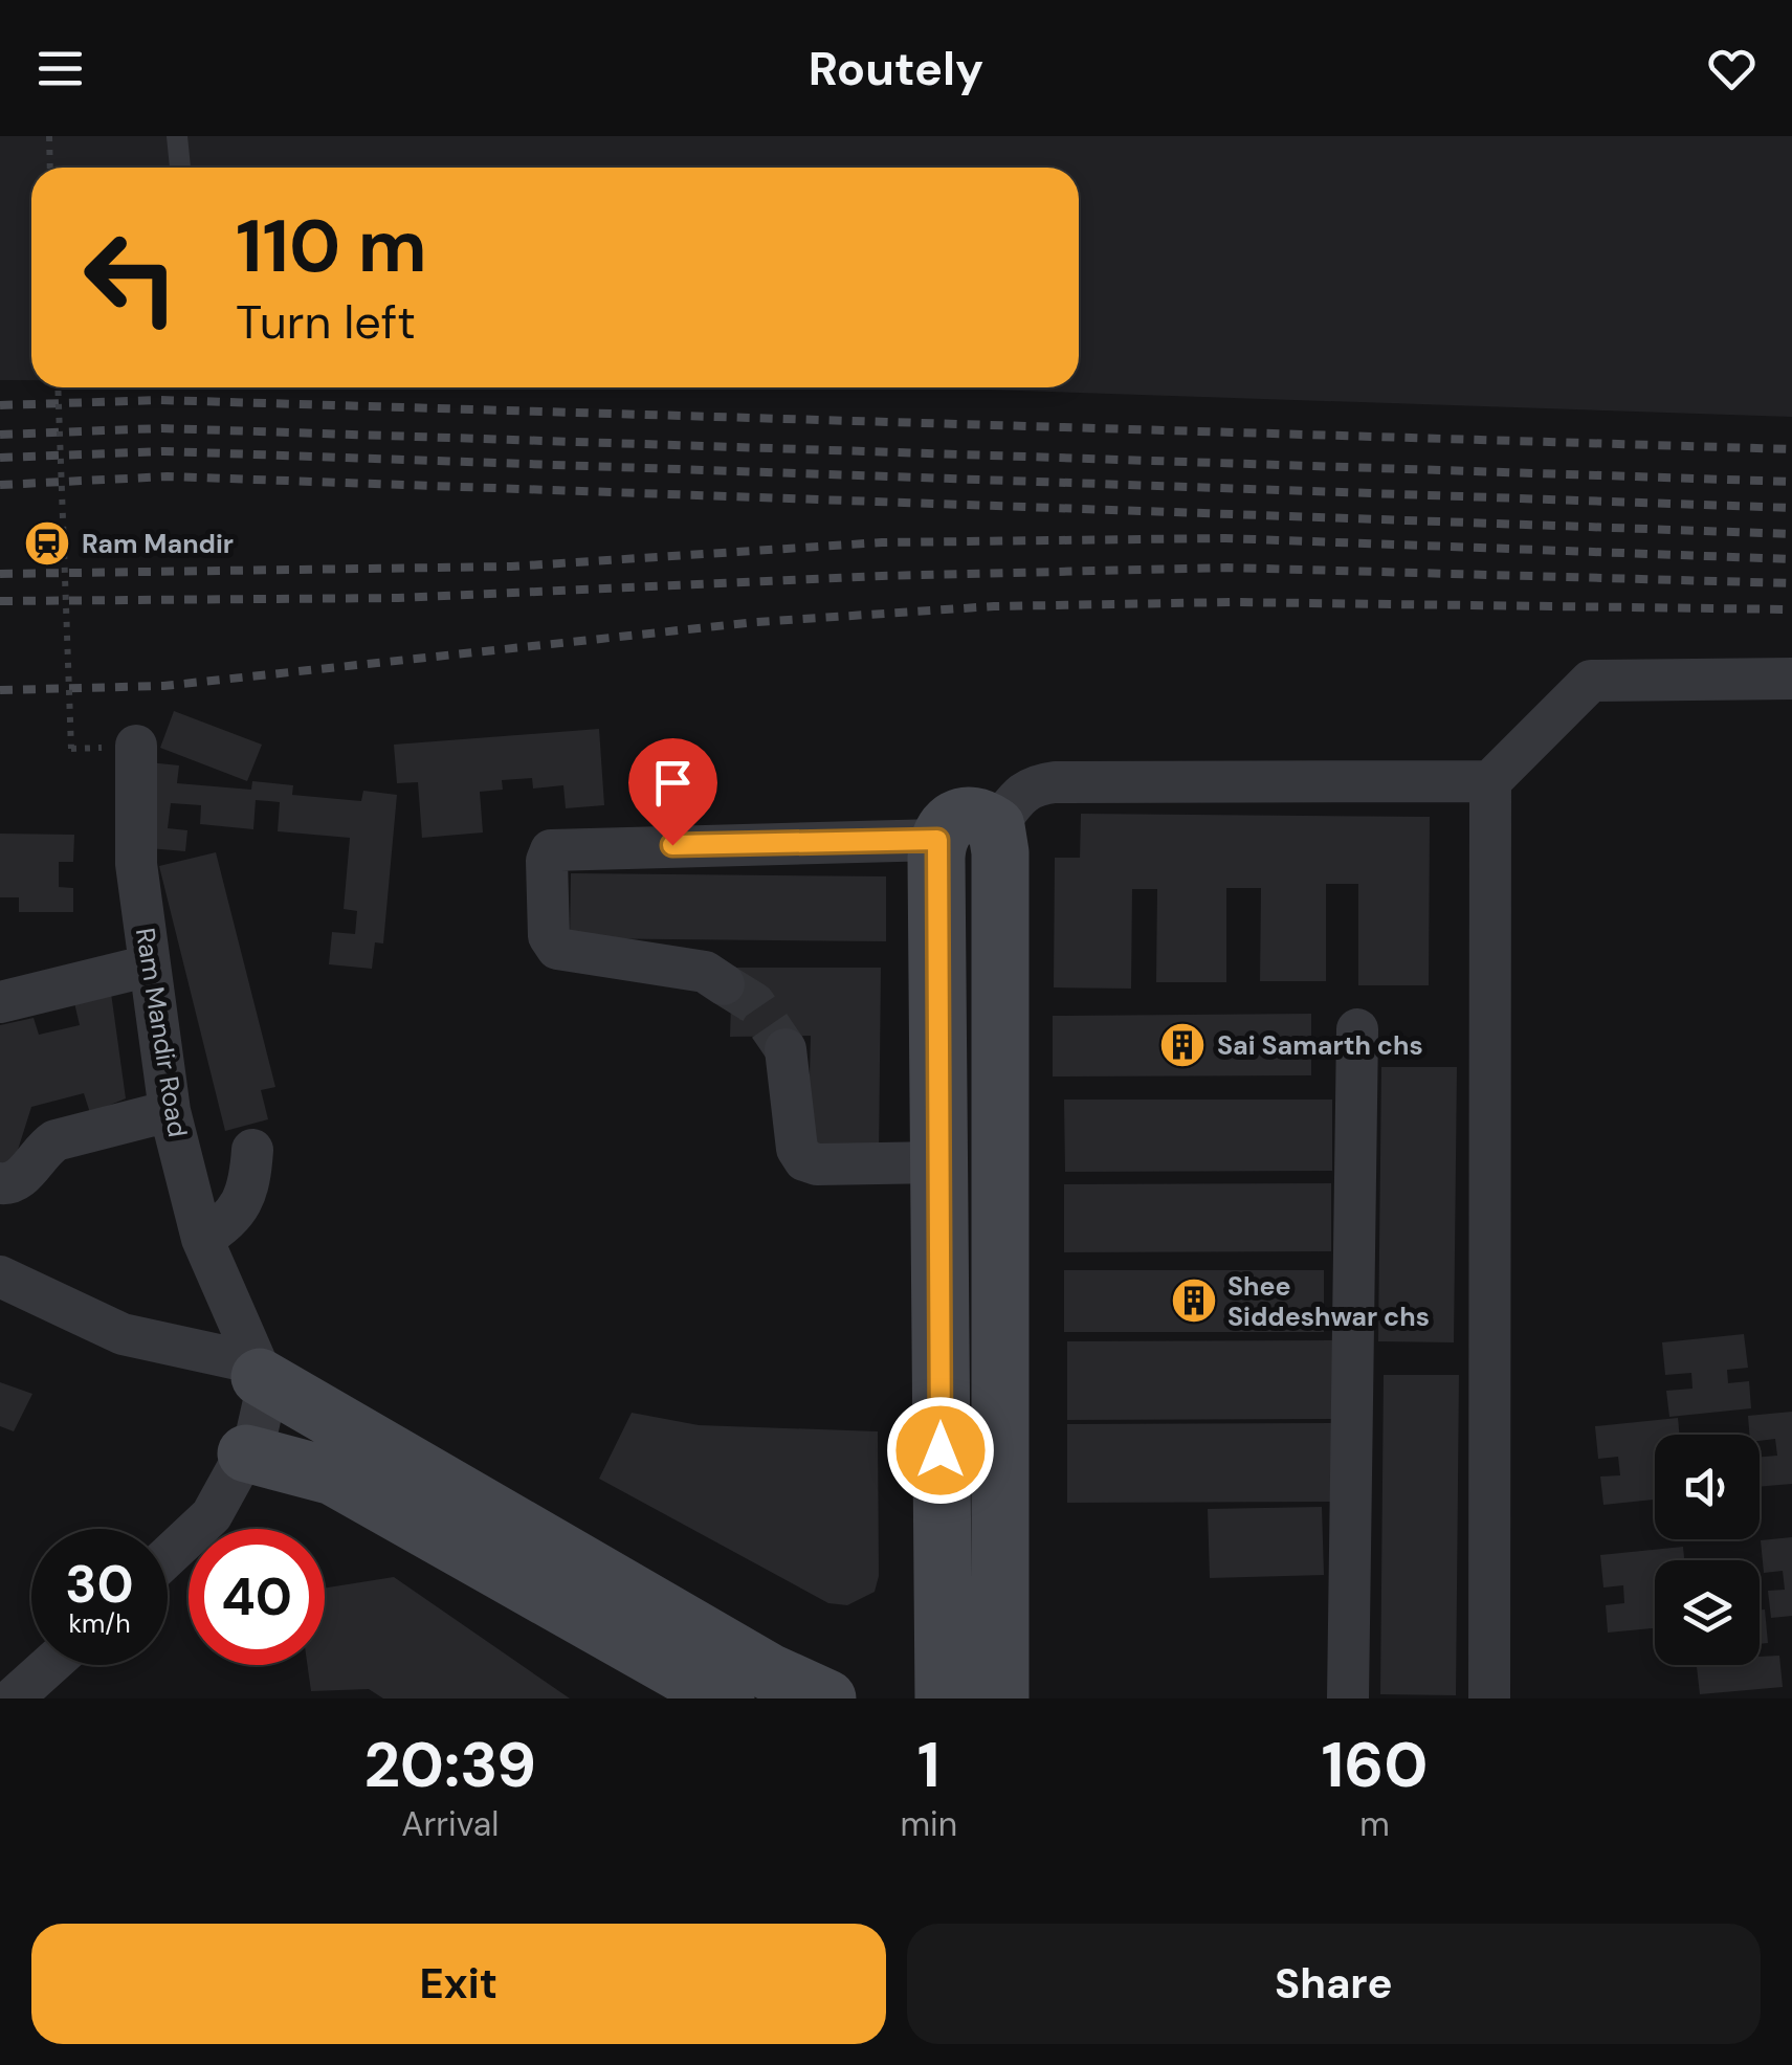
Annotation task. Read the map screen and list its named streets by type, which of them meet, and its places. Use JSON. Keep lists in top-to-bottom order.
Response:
{
  "streets": {
    "street": ["Ram Mandir Road"]
  },
  "places": {
    "station": ["Ram Mandir"],
    "building": ["Sai Samarth chs", "Shee Siddeshwar chs"]
  },
  "page": {
    "header": "Routely",
    "turn": ["110 m", "Turn left"],
    "speed": "30 km/h",
    "limit": "40",
    "eta": [
      "20:39",
      "Arrival",
      "1",
      "min",
      "160",
      "m"
    ],
    "buttons": ["Exit", "Share"]
  }
}
